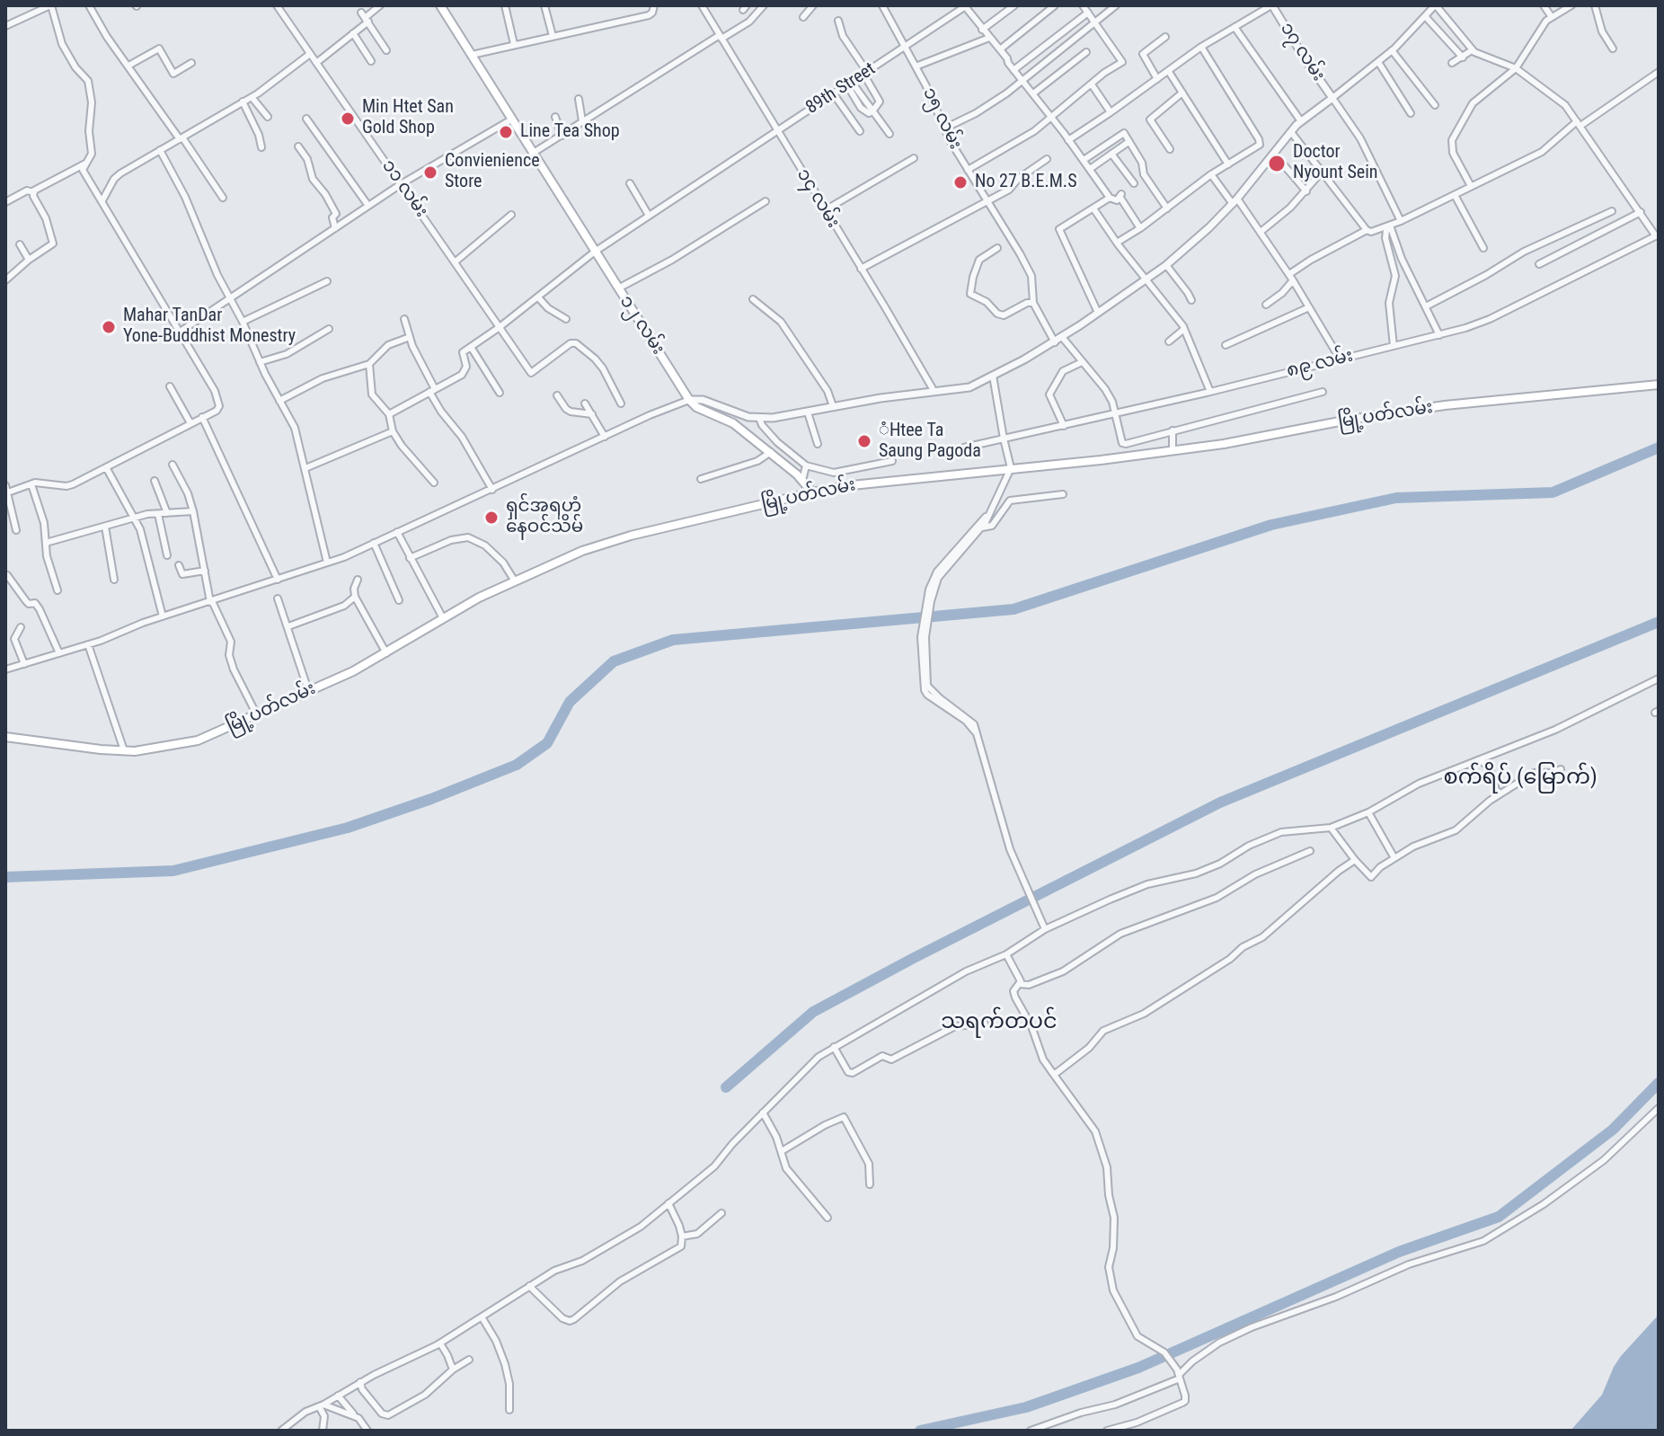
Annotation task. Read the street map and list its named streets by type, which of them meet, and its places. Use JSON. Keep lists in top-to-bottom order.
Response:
{
  "streets": {
    "main road": ["၁၂ လမ်း", "မြို့ပတ်လမ်း"],
    "street": [
      "၁၇ လမ်း",
      "89th Street",
      "၁၅ လမ်း",
      "၁၁ လမ်း",
      "၁၄ လမ်း",
      "၈၉ လမ်း"
    ]
  },
  "crossings": [
    ["89th Street", "၁၅ လမ်း"],
    ["89th Street", "၁၁ လမ်း"],
    ["89th Street", "၁၄ လမ်း"],
    ["89th Street", "၁၂ လမ်း"],
    ["၁၂ လမ်း", "မြို့ပတ်လမ်း"]
  ],
  "districts": ["စက်ရိပ် (မြောက်)", "သရက်တပင်"],
  "places": [
    "Min Htet San Gold Shop",
    "Line Tea Shop",
    "Doctor Nyount Sein",
    "Convienience Store",
    "No 27 B.E.M.S",
    "Mahar TanDar Yone-Buddhist Monestry",
    "ံHtee Ta Saung Pagoda",
    "ရှင်အရဟံ နေဝင်သိမ်"
  ]
}
